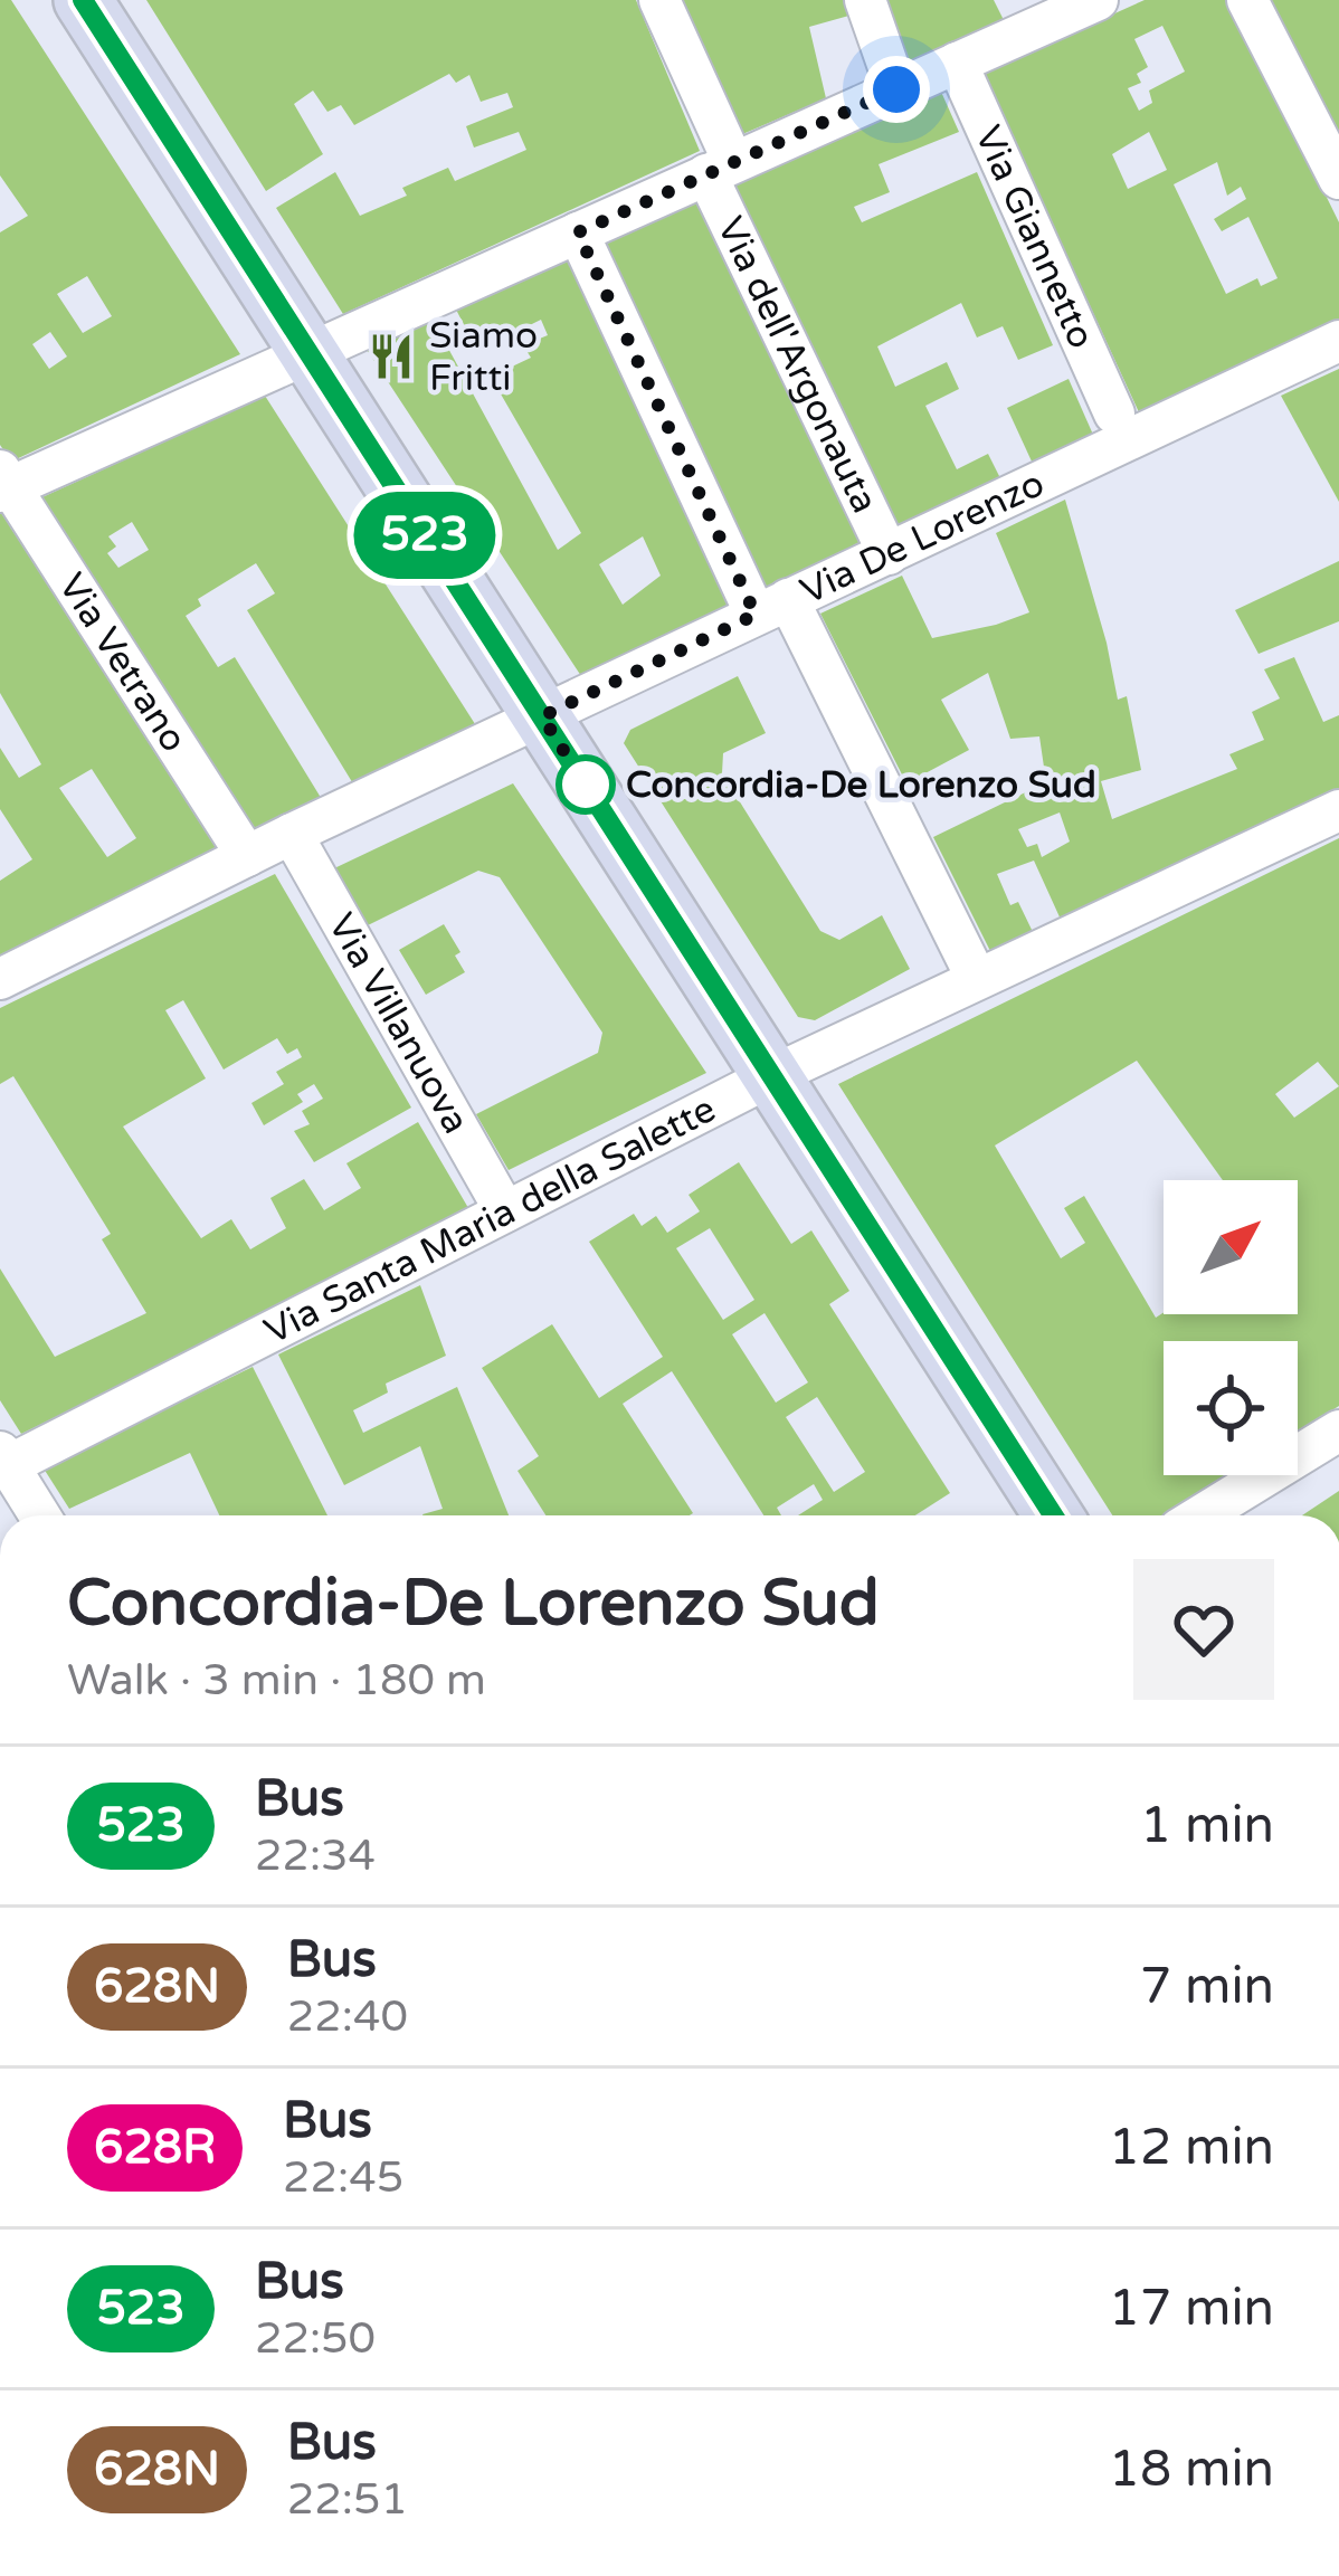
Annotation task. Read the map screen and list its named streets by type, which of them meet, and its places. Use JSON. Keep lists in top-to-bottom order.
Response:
{
  "streets": {
    "street": [
      "Via Giannetto",
      "Via dell'Argonauta",
      "Via De Lorenzo",
      "Via Vetrano",
      "Via Villanuova",
      "Via Santa Maria della Salette"
    ]
  },
  "crossings": [
    ["Via dell'Argonauta", "Via De Lorenzo"],
    ["Via De Lorenzo", "Via Vetrano"],
    ["Via De Lorenzo", "Via Villanuova"],
    ["Via Villanuova", "Via Santa Maria della Salette"]
  ],
  "places": {
    "restaurant": ["Siamo Fritti"],
    "other": ["Concordia-De Lorenzo Sud"]
  },
  "lines": ["bus line 523"],
  "north": "top right",
  "page": {
    "on_map": "523",
    "heading": ["Concordia-De Lorenzo Sud", "Walk · 3 min · 180 m"],
    "list": [
      {
        "mark": "523",
        "name": "Bus",
        "note": "22:34",
        "value": "1 min"
      },
      {
        "mark": "628N",
        "name": "Bus",
        "note": "22:40",
        "value": "7 min"
      },
      {
        "mark": "628R",
        "name": "Bus",
        "note": "22:45",
        "value": "12 min"
      },
      {
        "mark": "523",
        "name": "Bus",
        "note": "22:50",
        "value": "17 min"
      },
      {
        "mark": "628N",
        "name": "Bus",
        "note": "22:51",
        "value": "18 min"
      }
    ]
  }
}
